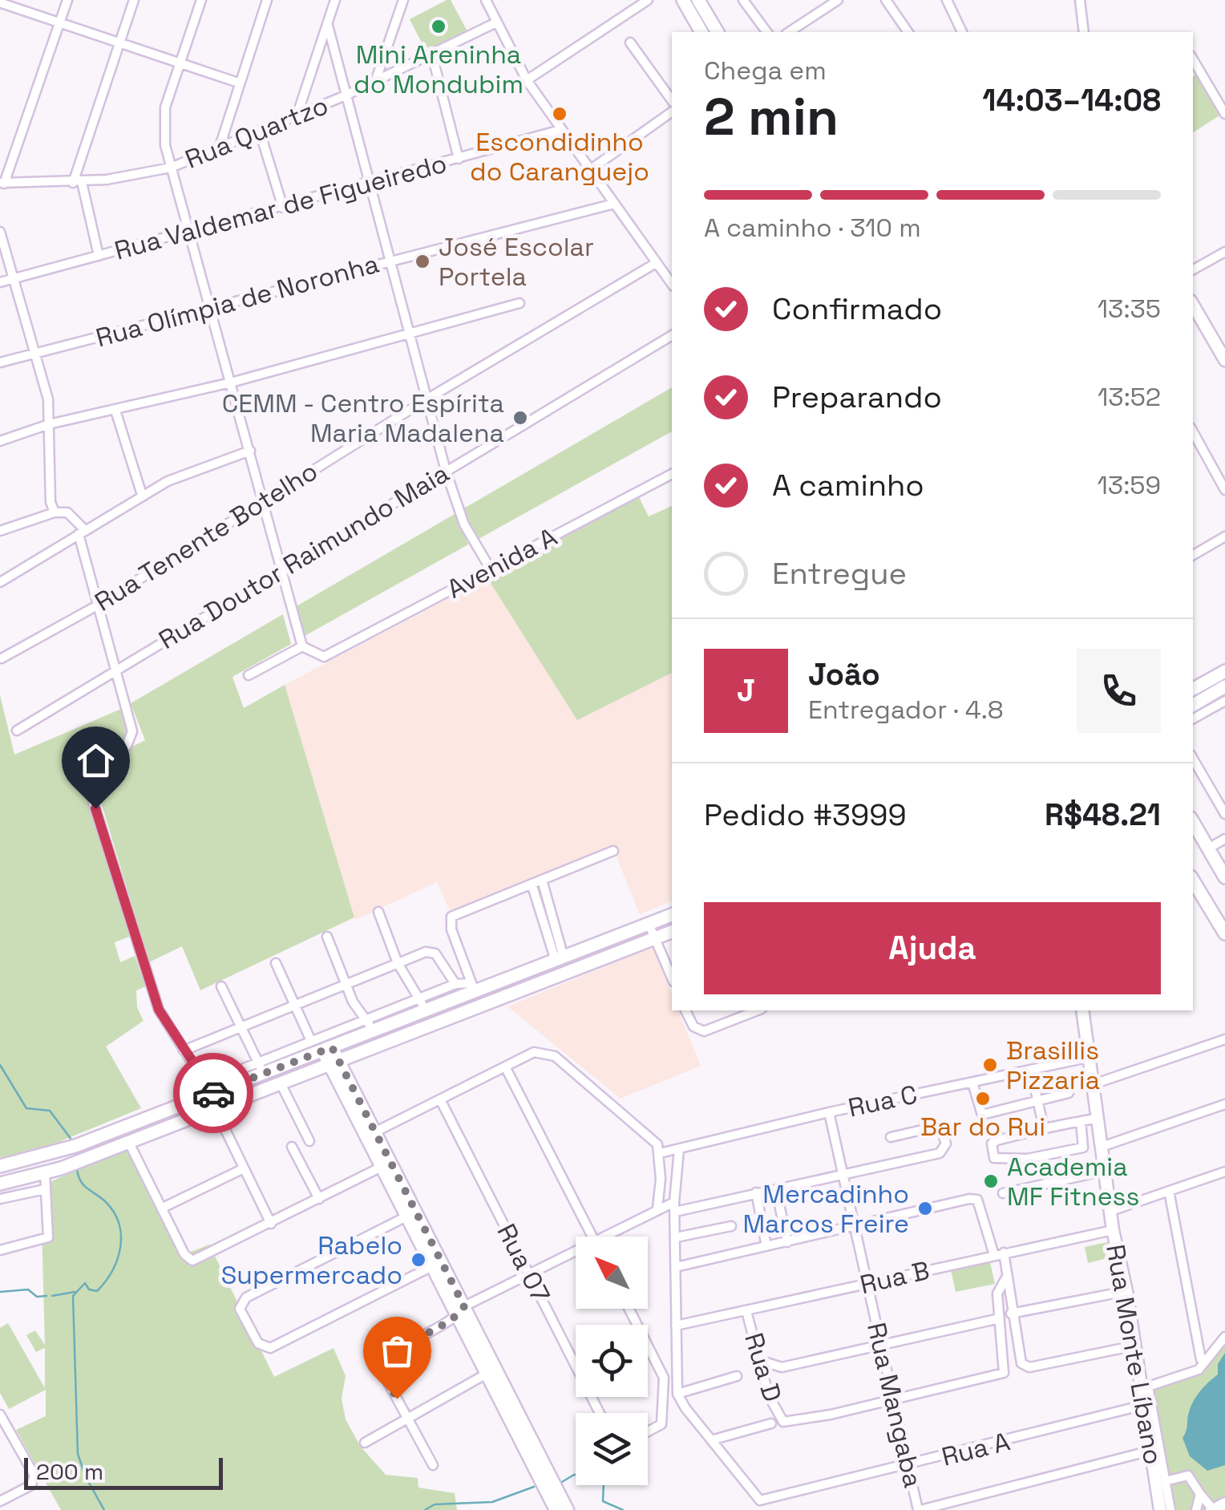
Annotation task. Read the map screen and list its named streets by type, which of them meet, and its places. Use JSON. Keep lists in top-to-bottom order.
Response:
{
  "streets": {
    "street": [
      "Rua Quartzo",
      "Rua Valdemar de Figueiredo",
      "Rua Olímpia de Noronha",
      "Rua Tenente Botelho",
      "Rua Doutor Raimundo Maia",
      "Avenida A",
      "Rua C",
      "Rua 07",
      "Rua B",
      "Rua Monte Líbano",
      "Rua D",
      "Rua Mangaba",
      "Rua A"
    ]
  },
  "crossings": [
    ["Rua C", "Rua Monte Líbano"],
    ["Rua C", "Rua Mangaba"],
    ["Rua B", "Rua Monte Líbano"],
    ["Rua B", "Rua D"],
    ["Rua B", "Rua Mangaba"],
    ["Rua Monte Líbano", "Rua A"],
    ["Rua D", "Rua Mangaba"],
    ["Rua Mangaba", "Rua A"]
  ],
  "places": [
    "Mini Areninha do Mondubim",
    "Escondidinho do Caranguejo",
    "José Escolar Portela",
    "CEMM - Centro Espírita Maria Madalena",
    "Brasillis Pizzaria",
    "Bar do Rui",
    "Academia MF Fitness",
    "Mercadinho Marcos Freire",
    "Rabelo Supermercado"
  ],
  "scale_bar": "200 m",
  "north": "top left",
  "page": {
    "heading": ["2 min", "Chega em", "14:03–14:08"],
    "panel": [
      "João",
      "Entregador · 4.8",
      "Pedido #3999",
      "R$48.21"
    ],
    "bar": "A caminho · 310 m",
    "list": [
      ["Confirmado", "13:35"],
      ["Preparando", "13:52"],
      ["A caminho", "13:59"],
      "Entregue"
    ],
    "round": "J",
    "buttons": "Ajuda",
    "scale": "200 m"
  }
}
